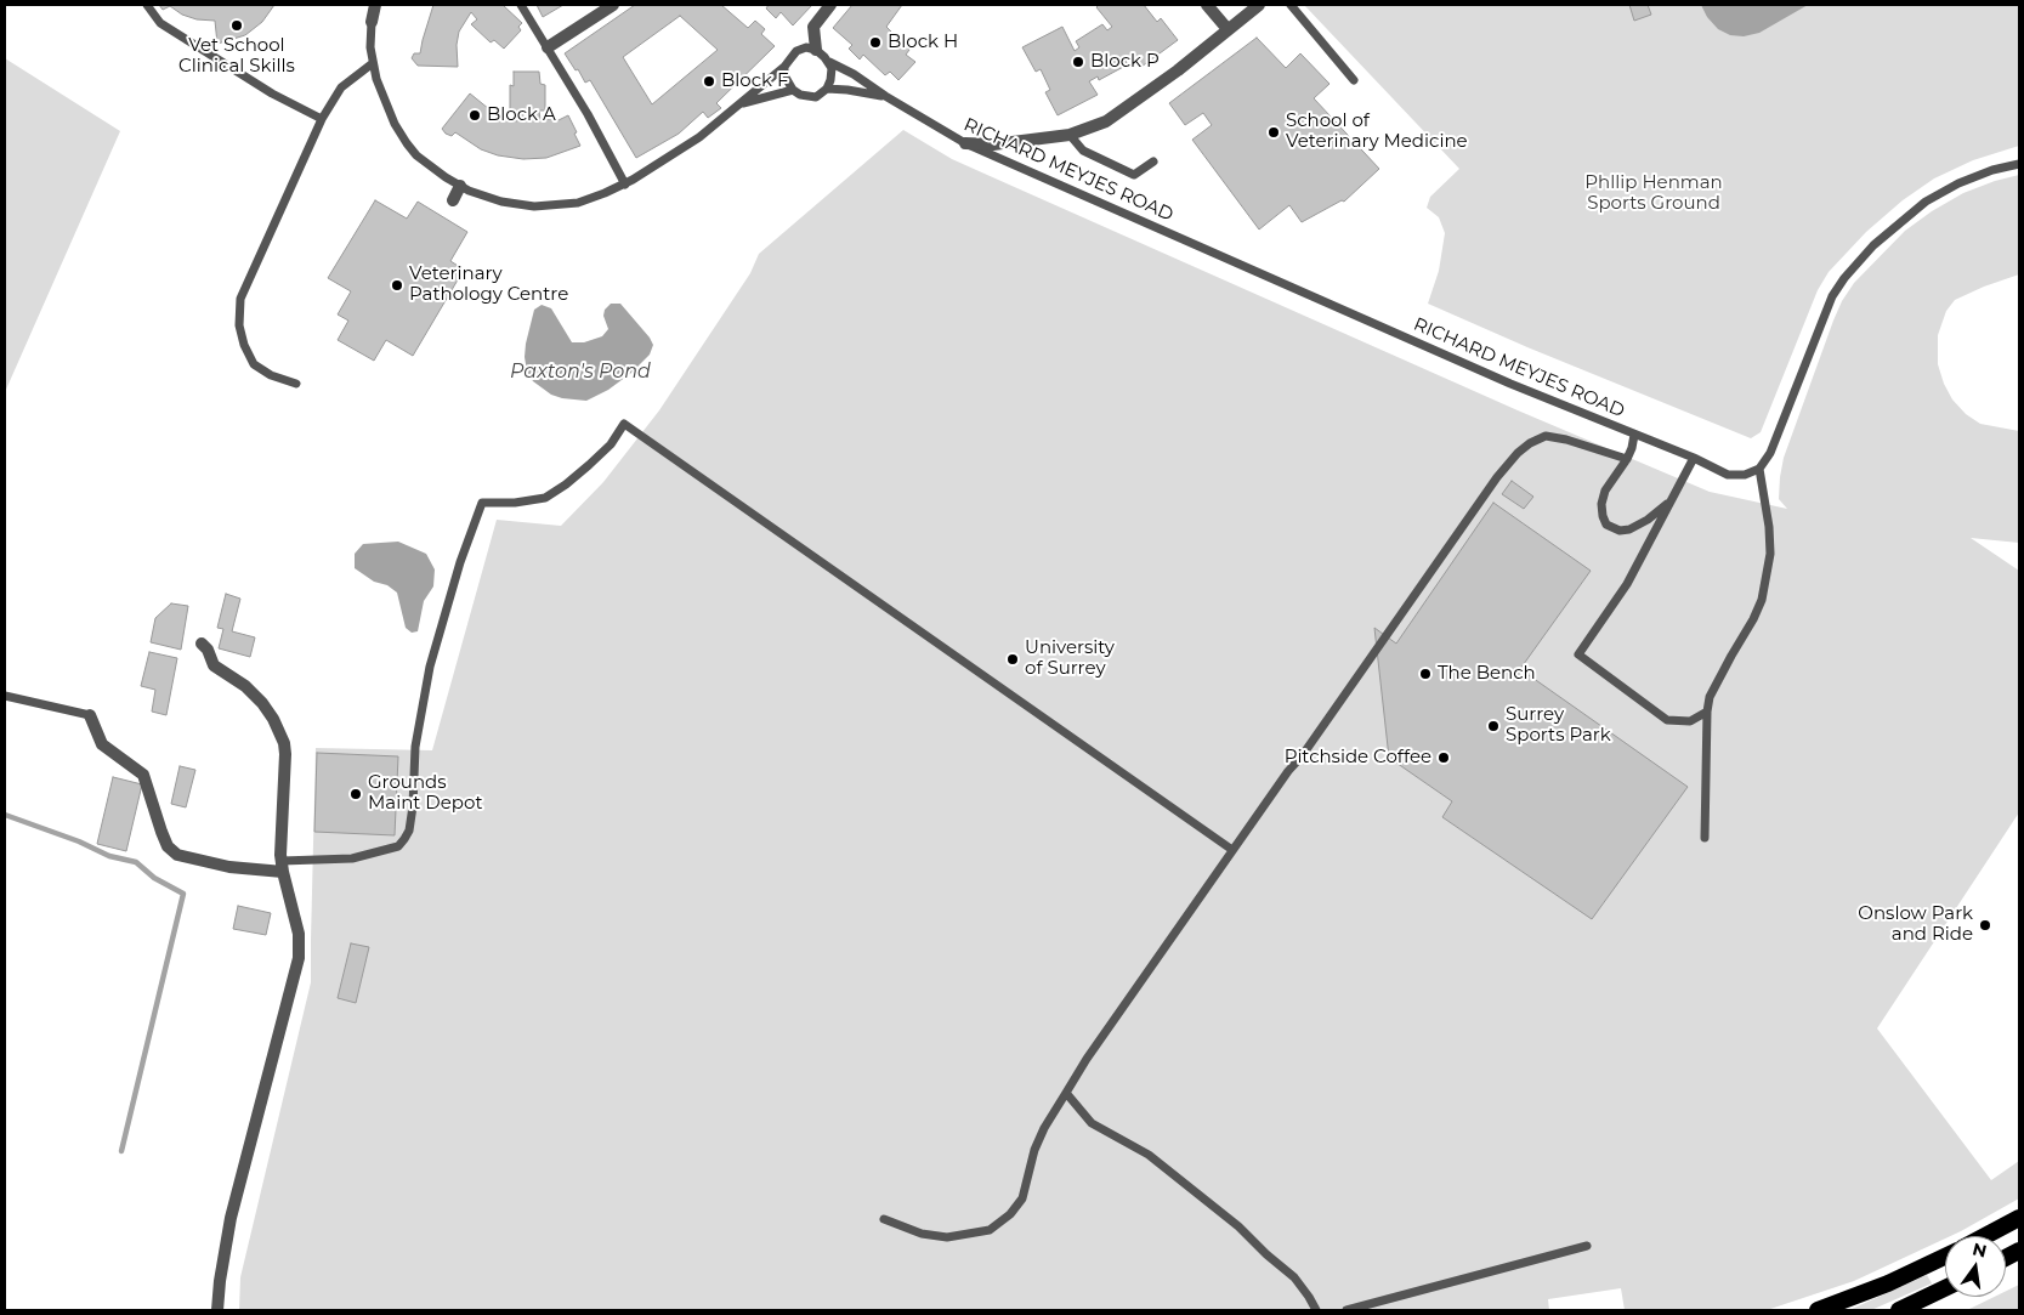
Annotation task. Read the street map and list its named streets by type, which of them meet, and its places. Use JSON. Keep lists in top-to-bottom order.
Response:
{
  "streets": {
    "lane": ["RICHARD MEYJES ROAD"]
  },
  "water": ["Paxton's Pond"],
  "parks": ["Phllip Henman Sports Ground"],
  "places": [
    "Vet School Clinical Skills",
    "Block H",
    "Block P",
    "Block F",
    "Block A",
    "School of Veterinary Medicine",
    "Veterinary Pathology Centre",
    "University of Surrey",
    "The Bench",
    "Surrey Sports Park",
    "Pitchside Coffee",
    "Grounds Maint Depot",
    "Onslow Park and Ride"
  ],
  "north": "top"
}
